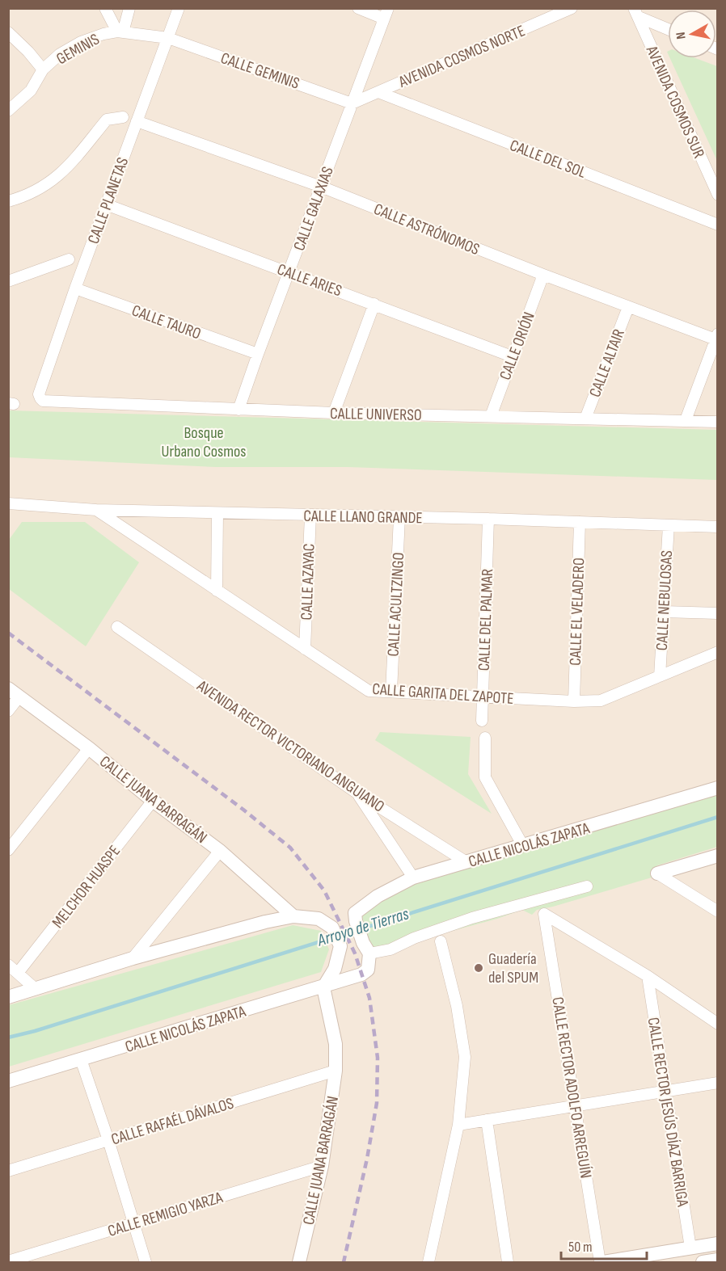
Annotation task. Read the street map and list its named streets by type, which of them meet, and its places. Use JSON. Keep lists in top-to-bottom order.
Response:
{
  "streets": {
    "street": [
      "GEMINIS",
      "AVENIDA COSMOS NORTE",
      "CALLE GEMINIS",
      "AVENIDA COSMOS SUR",
      "CALLE DEL SOL",
      "CALLE PLANETAS",
      "CALLE GALAXIAS",
      "CALLE ASTRÓNOMOS",
      "CALLE ARIES",
      "CALLE TAURO",
      "CALLE ORIÓN",
      "CALLE ALTAIR",
      "CALLE UNIVERSO",
      "CALLE LLANO GRANDE",
      "CALLE AZAYAC",
      "CALLE NEBULOSAS",
      "CALLE ACULTZINGO",
      "CALLE EL VELADERO",
      "CALLE DEL PALMAR",
      "CALLE GARITA DEL ZAPOTE",
      "AVENIDA RECTOR VICTORIANO ANGUIANO",
      "CALLE JUANA BARRAGÁN",
      "CALLE NICOLÁS ZAPATA",
      "MELCHOR HUASPE",
      "CALLE RECTOR ADOLFO ARREGUÍN",
      "CALLE RECTOR JESÚS DÍAZ BARRIGA",
      "CALLE RAFAÉL DÁVALOS",
      "CALLE REMIGIO YARZA"
    ]
  },
  "crossings": [
    ["GEMINIS", "CALLE GEMINIS"],
    ["GEMINIS", "CALLE PLANETAS"],
    ["AVENIDA COSMOS NORTE", "CALLE DEL SOL"],
    ["CALLE GEMINIS", "CALLE PLANETAS"],
    ["CALLE GEMINIS", "CALLE GALAXIAS"],
    ["CALLE PLANETAS", "CALLE ASTRÓNOMOS"],
    ["CALLE PLANETAS", "CALLE ARIES"],
    ["CALLE PLANETAS", "CALLE TAURO"],
    ["CALLE PLANETAS", "CALLE UNIVERSO"],
    ["CALLE GALAXIAS", "CALLE ASTRÓNOMOS"],
    ["CALLE GALAXIAS", "CALLE ARIES"],
    ["CALLE GALAXIAS", "CALLE TAURO"],
    ["CALLE GALAXIAS", "CALLE UNIVERSO"],
    ["CALLE ASTRÓNOMOS", "CALLE ORIÓN"],
    ["CALLE ASTRÓNOMOS", "CALLE ALTAIR"],
    ["CALLE ARIES", "CALLE ORIÓN"],
    ["CALLE ORIÓN", "CALLE UNIVERSO"],
    ["CALLE ALTAIR", "CALLE UNIVERSO"],
    ["CALLE LLANO GRANDE", "CALLE AZAYAC"],
    ["CALLE LLANO GRANDE", "CALLE NEBULOSAS"],
    ["CALLE LLANO GRANDE", "CALLE ACULTZINGO"],
    ["CALLE LLANO GRANDE", "CALLE EL VELADERO"],
    ["CALLE LLANO GRANDE", "CALLE DEL PALMAR"],
    ["CALLE LLANO GRANDE", "CALLE GARITA DEL ZAPOTE"],
    ["CALLE AZAYAC", "CALLE GARITA DEL ZAPOTE"],
    ["CALLE NEBULOSAS", "CALLE GARITA DEL ZAPOTE"],
    ["CALLE ACULTZINGO", "CALLE GARITA DEL ZAPOTE"],
    ["CALLE EL VELADERO", "CALLE GARITA DEL ZAPOTE"],
    ["CALLE DEL PALMAR", "CALLE GARITA DEL ZAPOTE"],
    ["AVENIDA RECTOR VICTORIANO ANGUIANO", "CALLE NICOLÁS ZAPATA"],
    ["CALLE JUANA BARRAGÁN", "CALLE NICOLÁS ZAPATA"],
    ["CALLE JUANA BARRAGÁN", "MELCHOR HUASPE"],
    ["CALLE JUANA BARRAGÁN", "CALLE RAFAÉL DÁVALOS"],
    ["CALLE JUANA BARRAGÁN", "CALLE REMIGIO YARZA"],
    ["CALLE RECTOR ADOLFO ARREGUÍN", "CALLE RECTOR JESÚS DÍAZ BARRIGA"]
  ],
  "water": ["Arroyo de Tierras"],
  "parks": ["Bosque Urbano Cosmos"],
  "places": ["Guadería del SPUM"],
  "scale_bar": "50 m",
  "north": "left"
}
